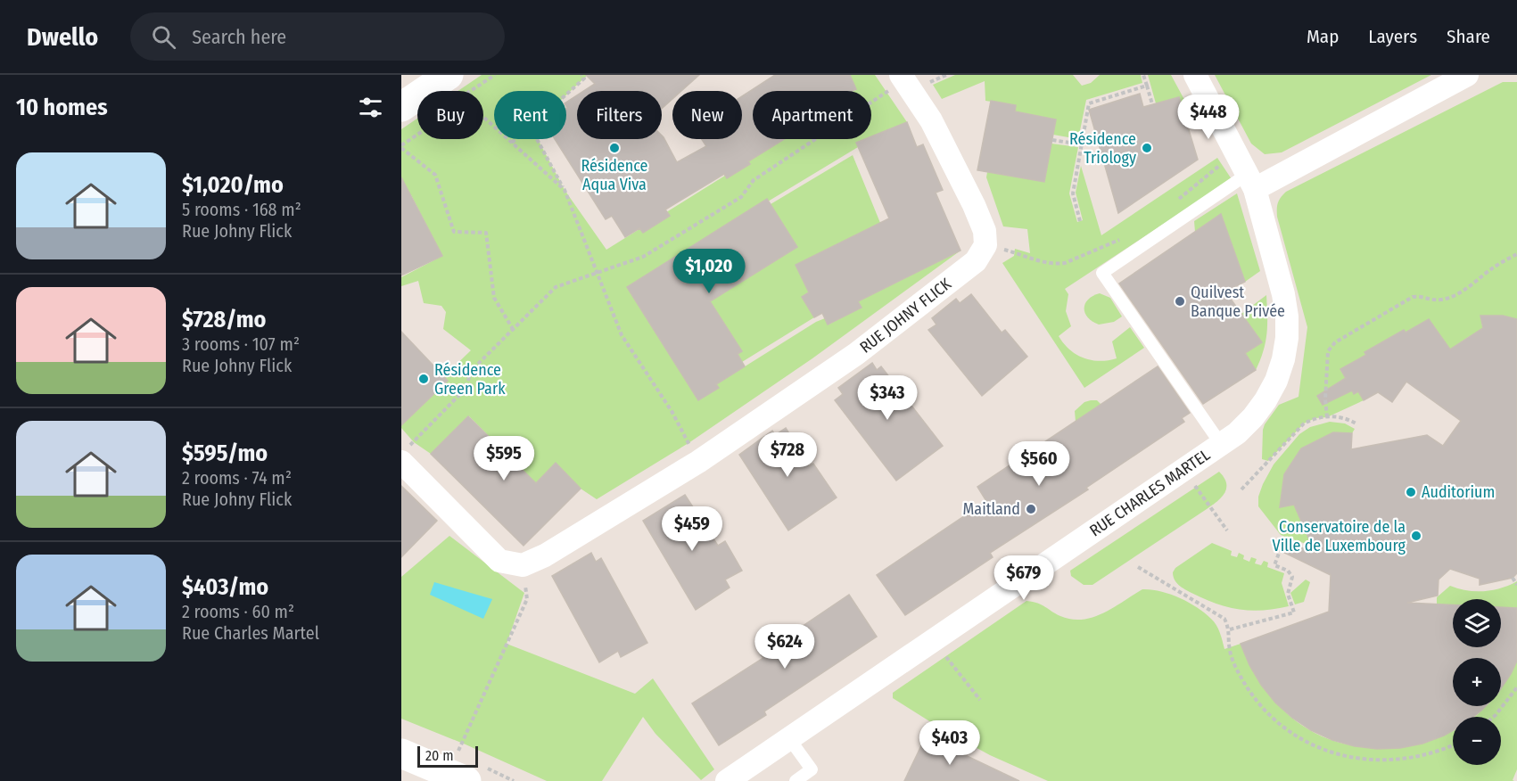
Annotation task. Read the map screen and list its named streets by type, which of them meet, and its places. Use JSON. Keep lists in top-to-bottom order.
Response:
{
  "streets": {
    "street": ["RUE JOHNY FLICK", "RUE CHARLES MARTEL"]
  },
  "places": [
    "Résidence Aqua Viva",
    "Résidence Triology",
    "Quilvest Banque Privée",
    "Résidence Green Park",
    "Auditorium",
    "Maitland",
    "Conservatoire de la Ville de Luxembourg"
  ],
  "scale_bar": "20 m",
  "page": {
    "header": "Dwello",
    "search": "Search here",
    "nav": ["Map", "Layers", "Share"],
    "heading": "10 homes",
    "chip": [
      "Buy",
      "Rent",
      "Filters",
      "New",
      "Apartment"
    ],
    "price": [
      "$448",
      "$1,020",
      "$343",
      "$728",
      "$595",
      "$560",
      "$459",
      "$679",
      "$624",
      "$403"
    ],
    "list": [
      {
        "name": "$1,020/mo",
        "note": "5 rooms · 168 m² · Rue Johny Flick"
      },
      {
        "name": "$728/mo",
        "note": "3 rooms · 107 m² · Rue Johny Flick"
      },
      {
        "name": "$595/mo",
        "note": "2 rooms · 74 m² · Rue Johny Flick"
      },
      {
        "name": "$403/mo",
        "note": "2 rooms · 60 m² · Rue Charles Martel"
      }
    ],
    "map_buttons": ["+", "−"],
    "scale": "20 m"
  }
}
